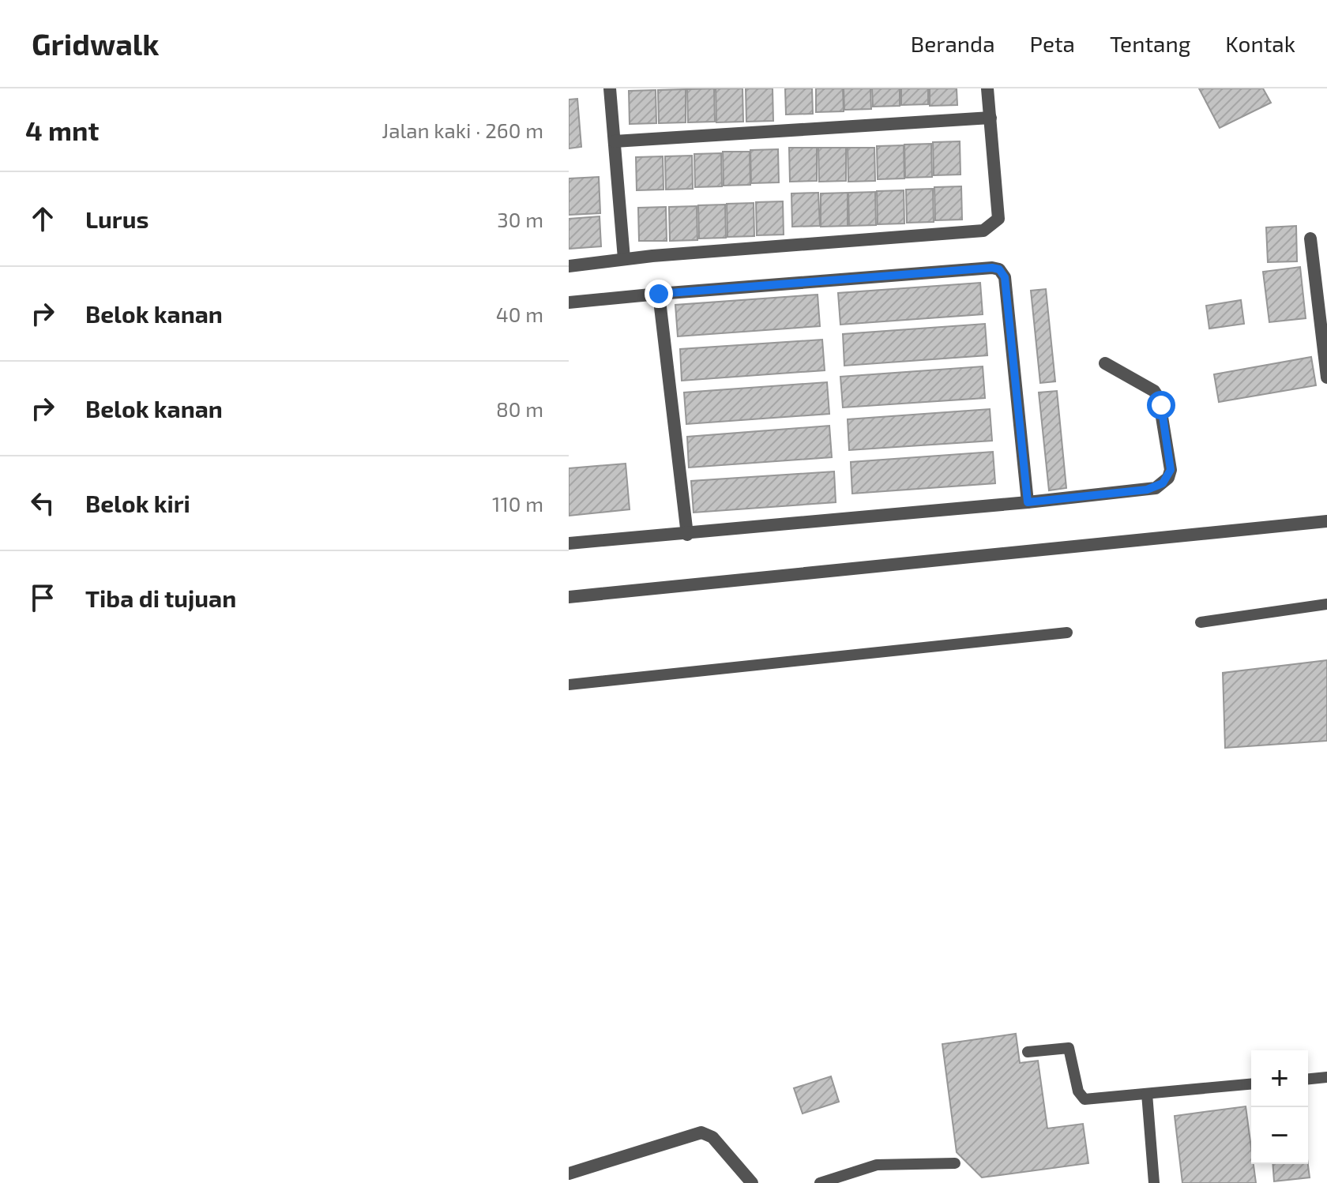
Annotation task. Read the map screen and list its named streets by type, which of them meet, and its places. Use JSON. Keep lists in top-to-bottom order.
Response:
{
  "page": {
    "header": "Gridwalk",
    "nav": [
      "Beranda",
      "Peta",
      "Tentang",
      "Kontak"
    ],
    "heading": ["4 mnt", "Jalan kaki · 260 m"],
    "list": [
      ["Lurus", "30 m"],
      ["Belok kanan", "40 m"],
      ["Belok kanan", "80 m"],
      ["Belok kiri", "110 m"],
      "Tiba di tujuan"
    ],
    "map_buttons": ["+", "−"]
  }
}
